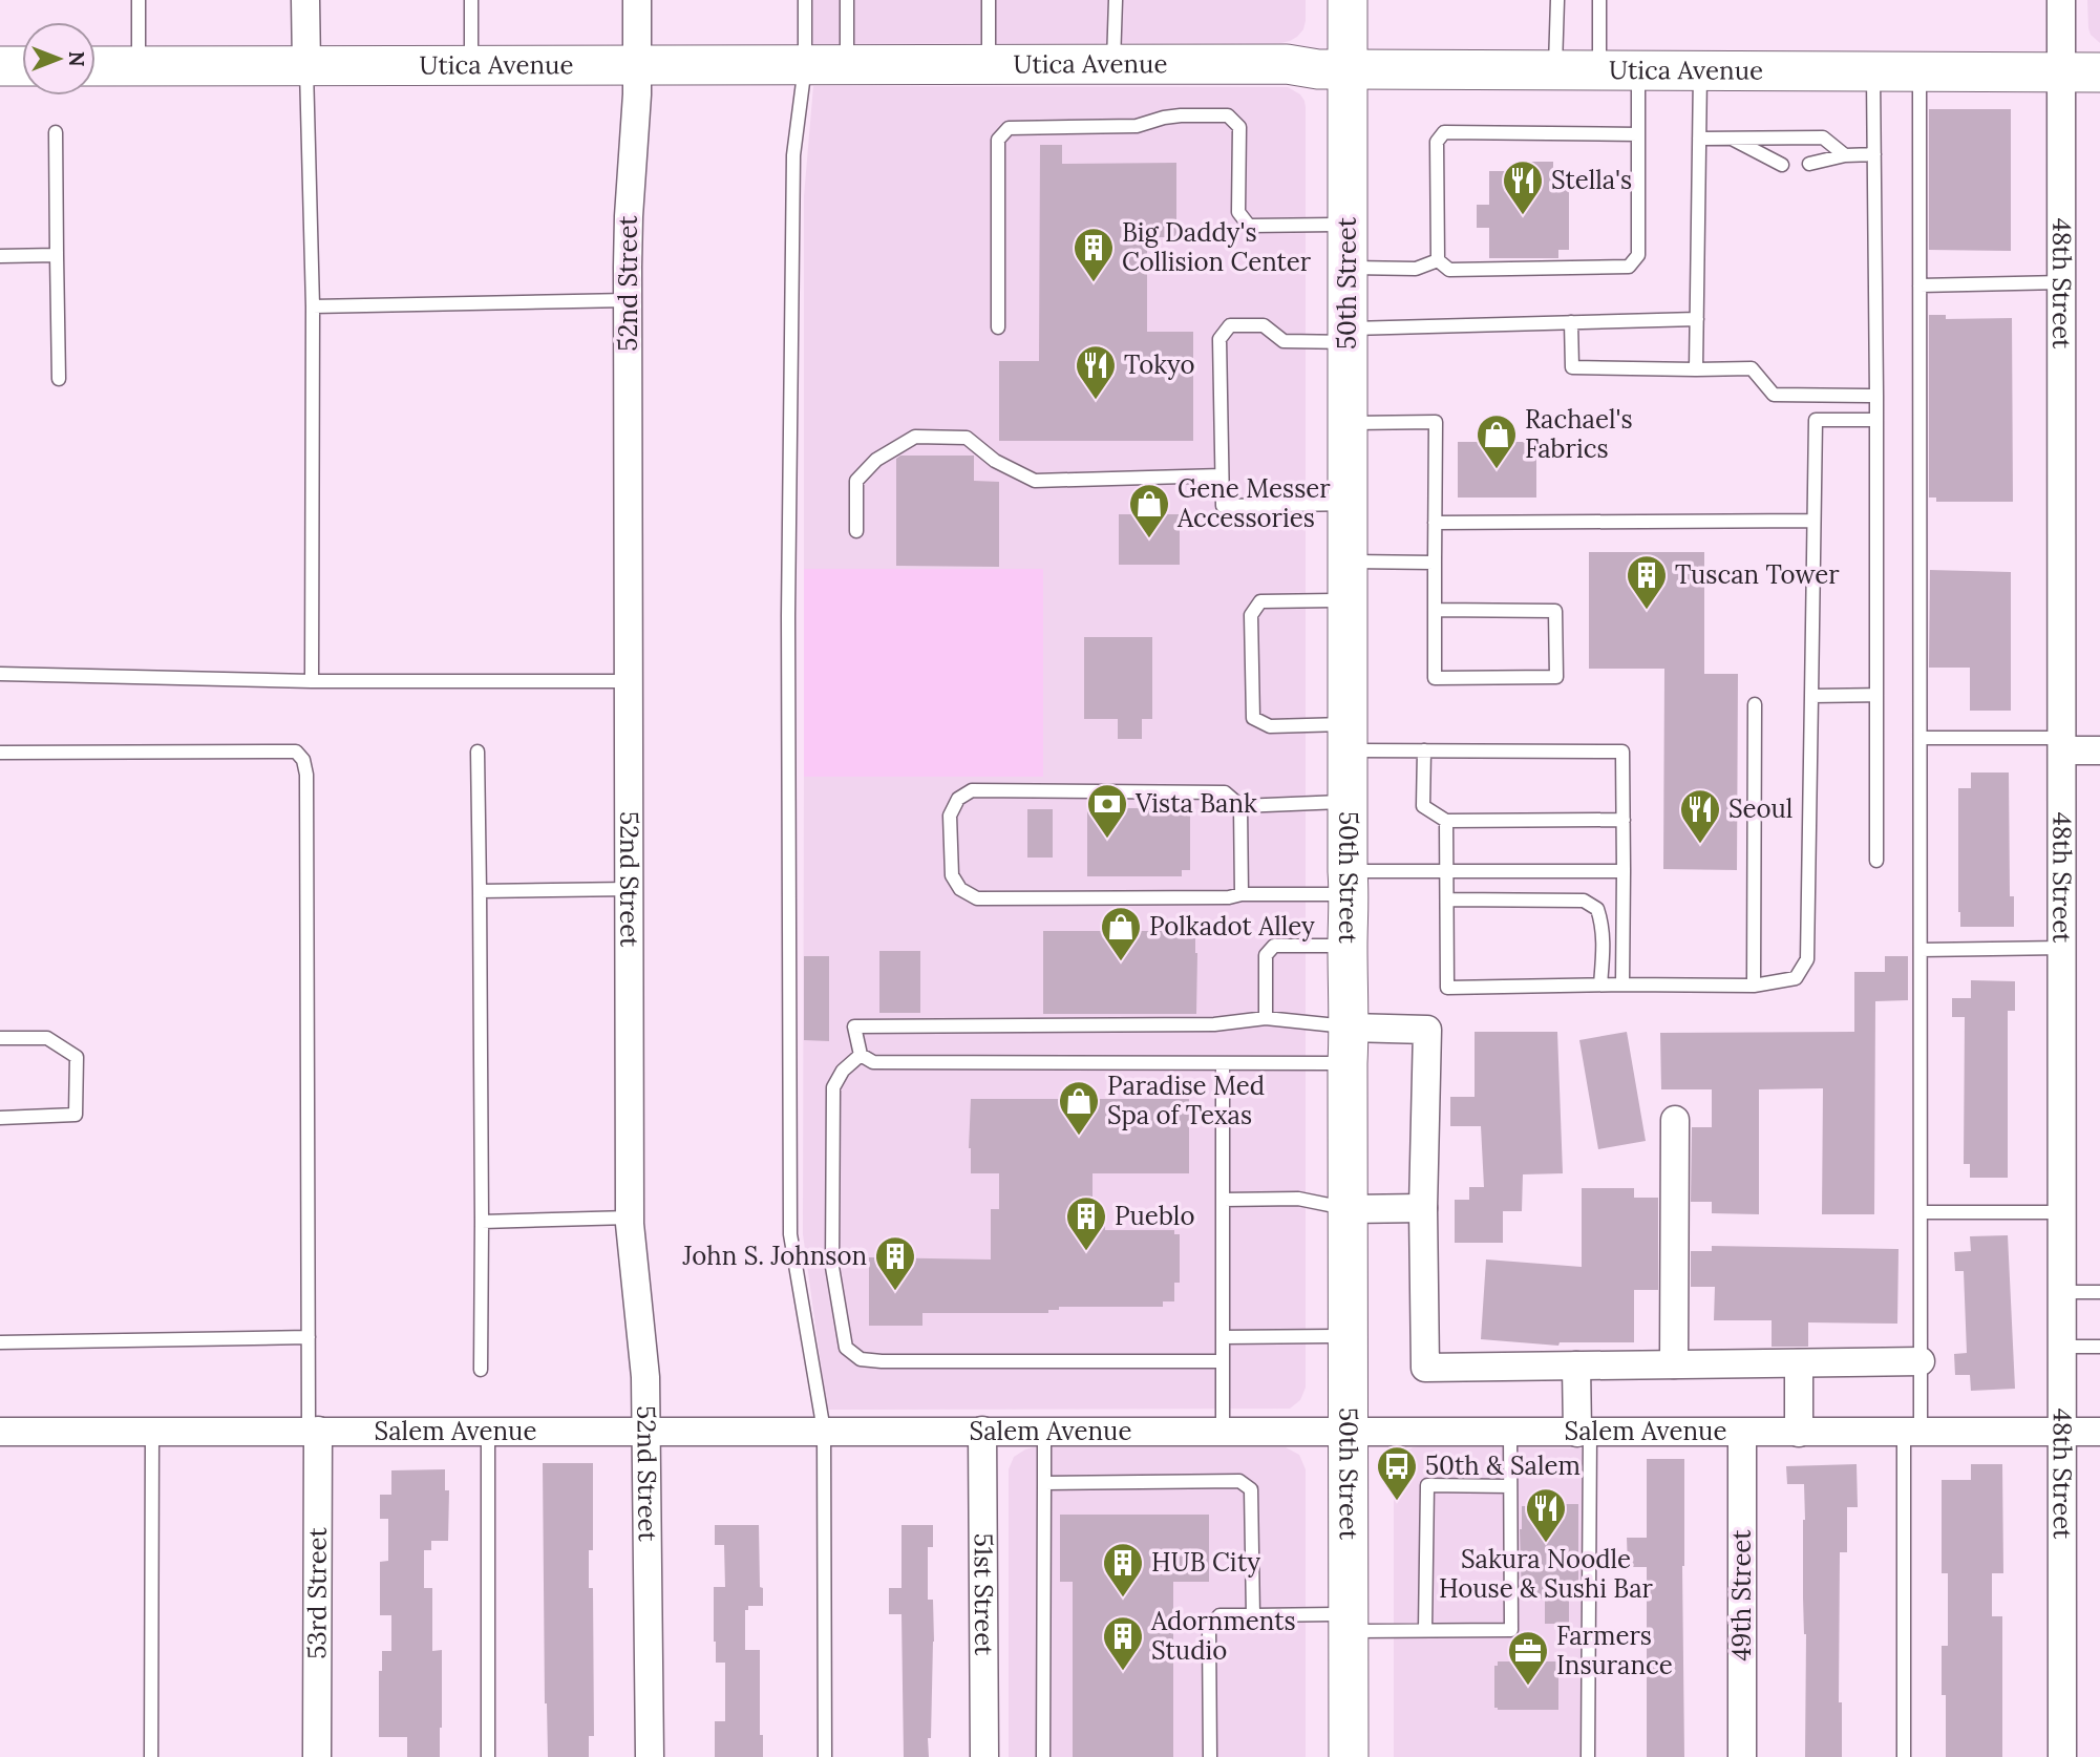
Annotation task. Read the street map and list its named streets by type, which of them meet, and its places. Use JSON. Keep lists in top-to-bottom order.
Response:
{
  "streets": {
    "street": [
      "Utica Avenue",
      "52nd Street",
      "50th Street",
      "48th Street",
      "Salem Avenue",
      "51st Street",
      "53rd Street",
      "49th Street"
    ]
  },
  "crossings": [
    ["Utica Avenue", "52nd Street"],
    ["Utica Avenue", "50th Street"],
    ["Utica Avenue", "48th Street"],
    ["52nd Street", "Salem Avenue"],
    ["50th Street", "Salem Avenue"],
    ["48th Street", "Salem Avenue"],
    ["Salem Avenue", "51st Street"],
    ["Salem Avenue", "53rd Street"],
    ["Salem Avenue", "49th Street"]
  ],
  "places": {
    "restaurant": [
      "Stella's",
      "Tokyo",
      "Seoul",
      "Sakura Noodle House & Sushi Bar"
    ],
    "building": [
      "Big Daddy's Collision Center",
      "Tuscan Tower",
      "Pueblo",
      "John S. Johnson",
      "HUB City",
      "Adornments Studio"
    ],
    "shop": [
      "Rachael's Fabrics",
      "Gene Messer Accessories",
      "Polkadot Alley",
      "Paradise Med Spa of Texas"
    ],
    "bank": ["Vista Bank"],
    "bus stop": ["50th & Salem"],
    "office": ["Farmers Insurance"]
  },
  "north": "right"
}
